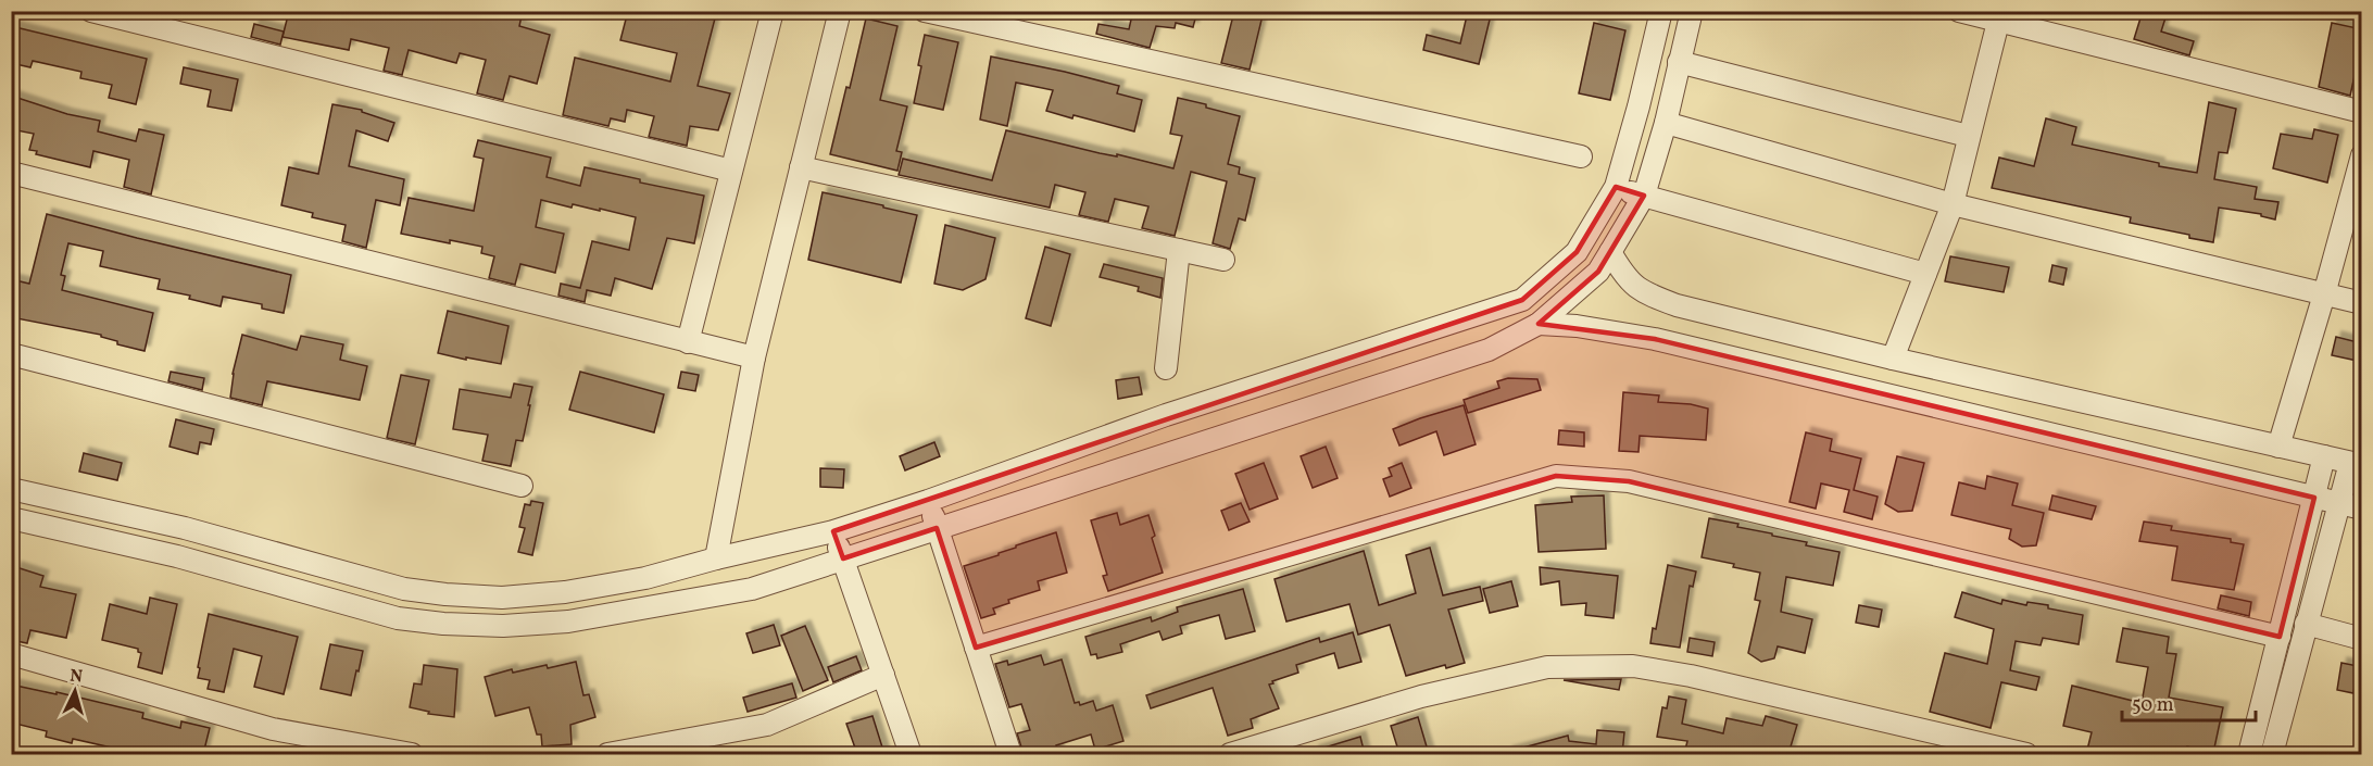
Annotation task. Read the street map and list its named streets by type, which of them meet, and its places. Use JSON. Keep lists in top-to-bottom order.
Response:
{
  "scale_bar": "50 m",
  "north": "top"
}
